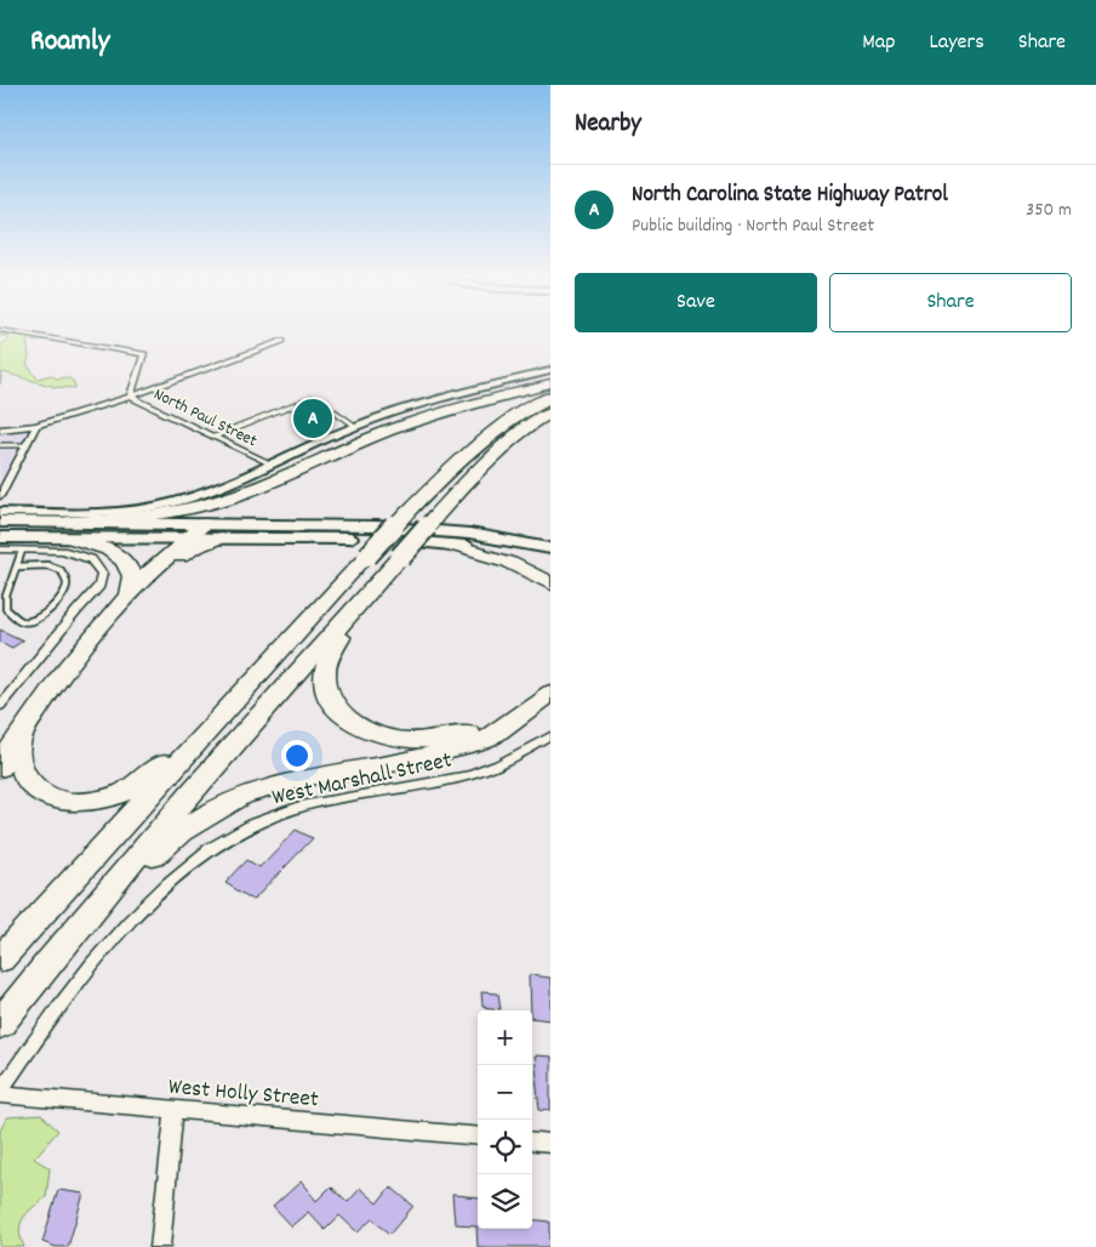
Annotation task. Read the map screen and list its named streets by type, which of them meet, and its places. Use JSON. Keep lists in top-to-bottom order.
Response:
{
  "streets": {
    "street": ["North Paul Street", "West Marshall Street", "West Holly Street"]
  },
  "crossings": [
    ["West Marshall Street", "West Holly Street"]
  ],
  "page": {
    "header": "Roamly",
    "nav": ["Map", "Layers", "Share"],
    "heading": "Nearby",
    "list": [
      {
        "mark": "A",
        "name": "North Carolina State Highway Patrol",
        "note": "Public building · North Paul Street",
        "value": "350 m"
      }
    ],
    "buttons": ["Save", "Share"],
    "pins": "A",
    "map_buttons": ["+", "−"]
  }
}
